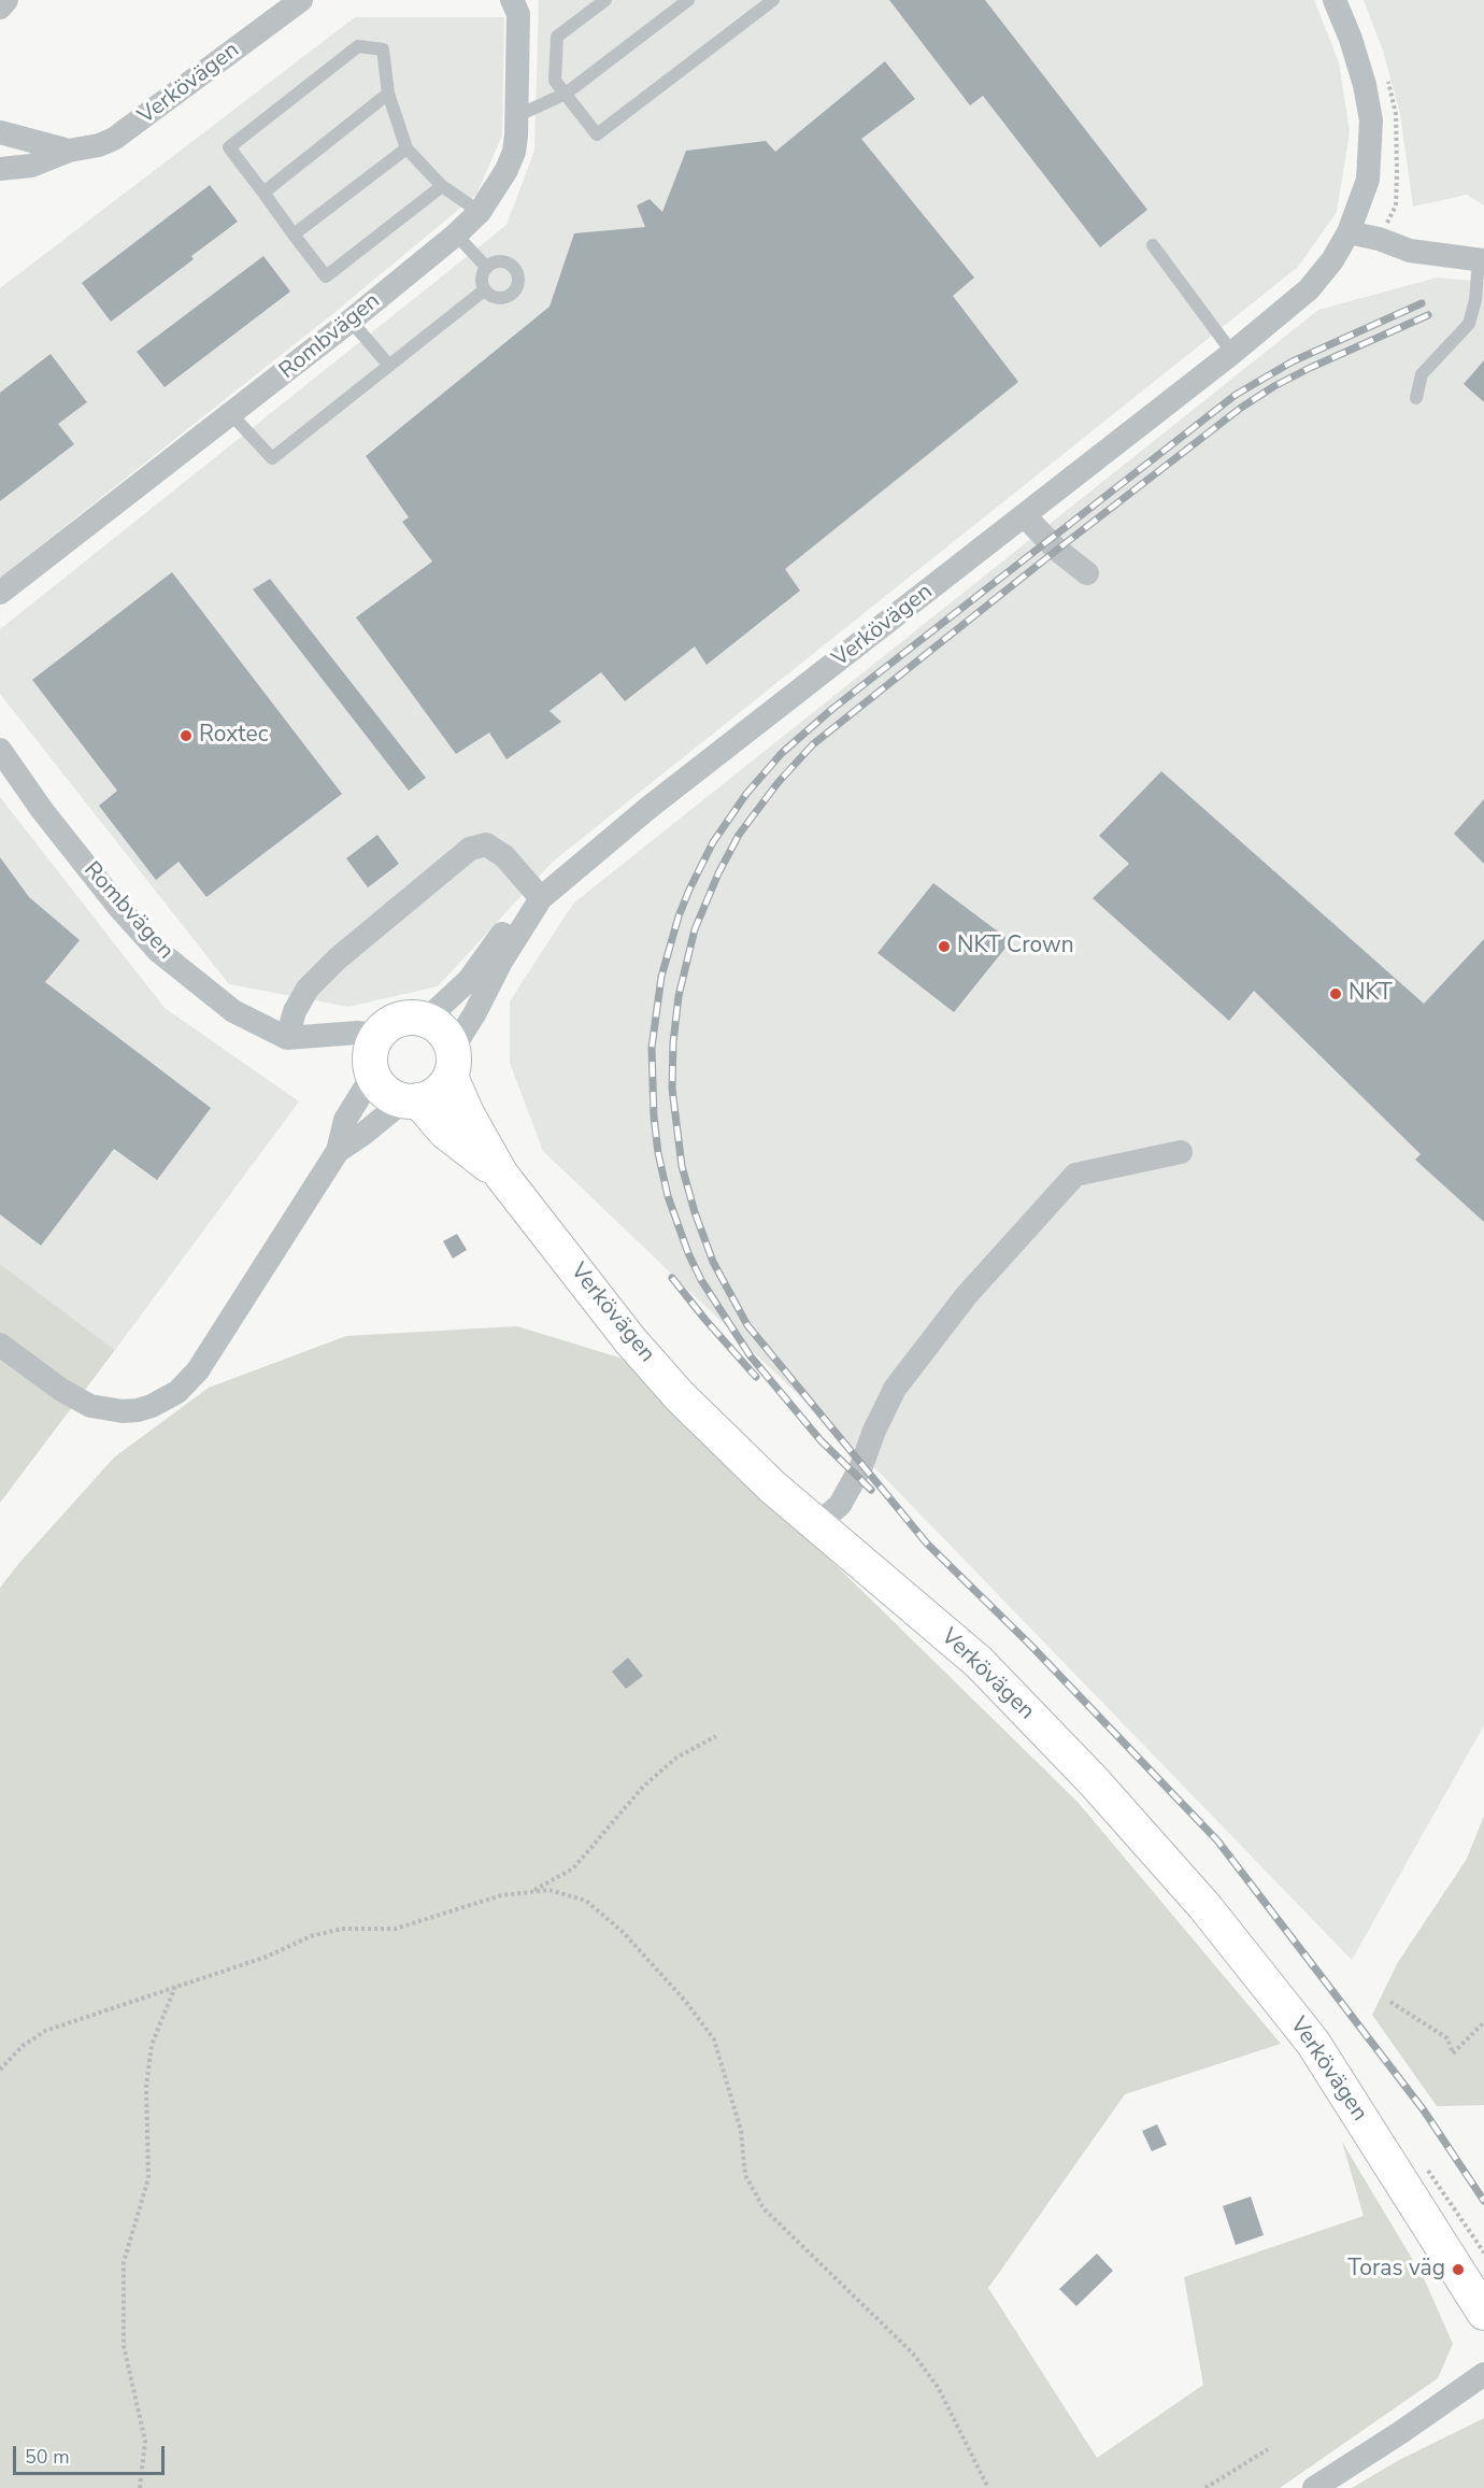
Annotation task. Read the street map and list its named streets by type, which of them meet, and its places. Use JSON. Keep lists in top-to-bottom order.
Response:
{
  "streets": {
    "main road": ["Verkövägen"],
    "street": ["Rombvägen"]
  },
  "places": [
    "Roxtec",
    "NKT Crown",
    "NKT",
    "Toras väg"
  ],
  "scale_bar": "50 m"
}
